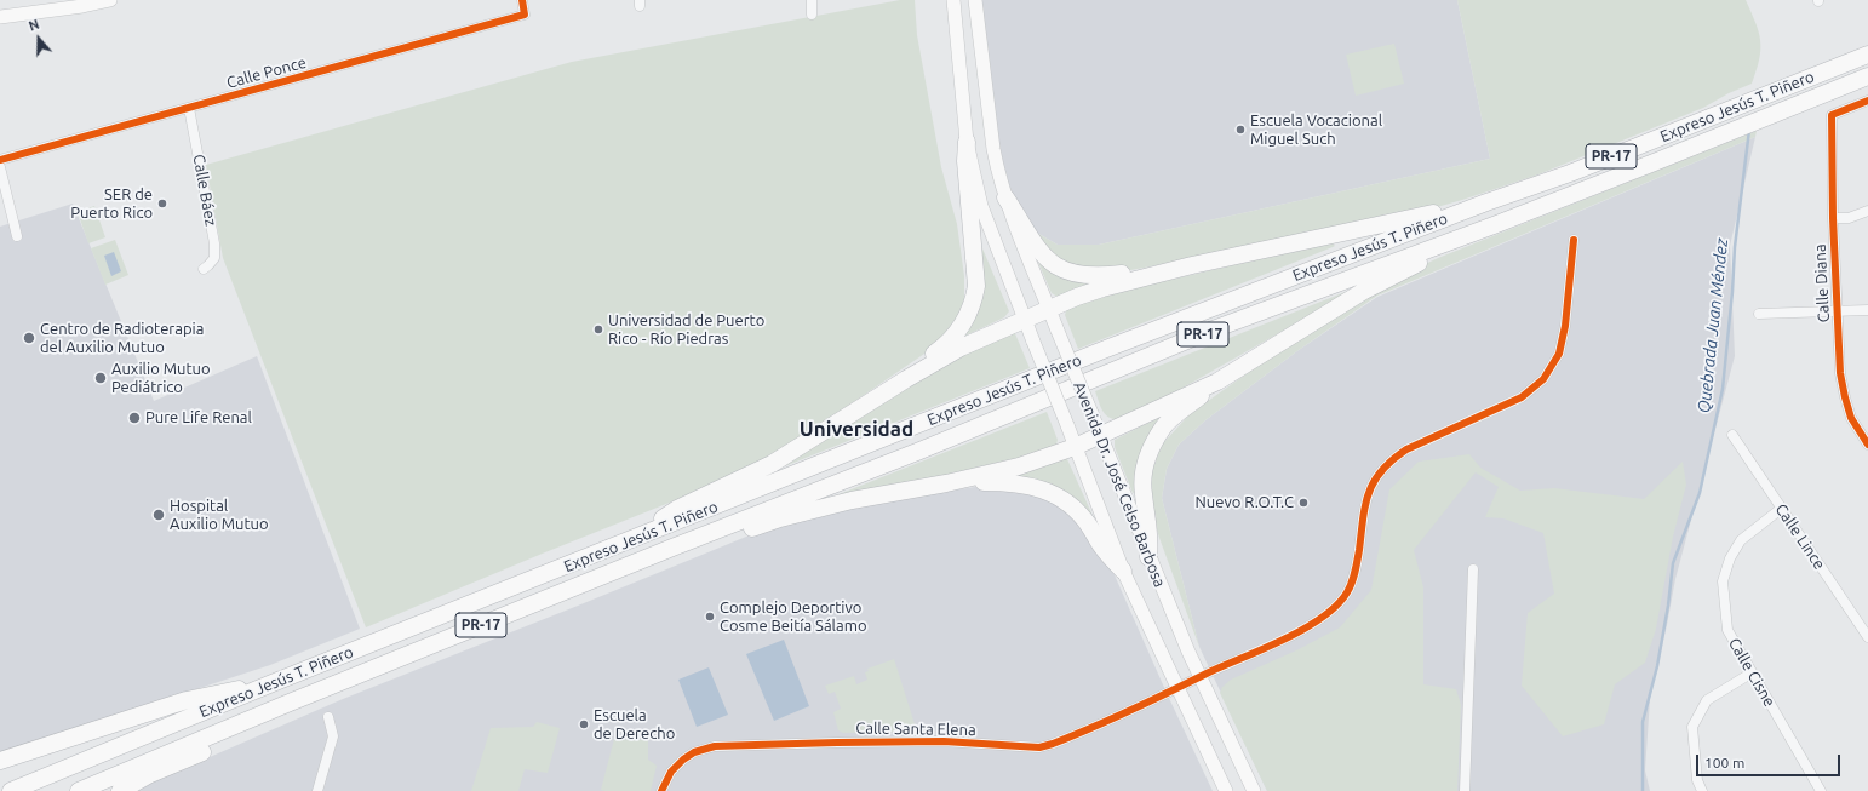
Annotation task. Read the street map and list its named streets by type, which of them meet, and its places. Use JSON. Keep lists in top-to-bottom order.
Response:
{
  "streets": {
    "highway": ["Expreso Jesús T. Piñero", "PR-17"],
    "main road": ["Avenida Dr. José Celso Barbosa"],
    "street": [
      "Calle Ponce",
      "Calle Báez",
      "Calle Diana",
      "Calle Lince",
      "Calle Cisne",
      "Calle Santa Elena"
    ]
  },
  "crossings": [
    ["Calle Ponce", "Calle Báez"],
    ["Avenida Dr. José Celso Barbosa", "Calle Santa Elena"],
    ["Calle Lince", "Calle Cisne"]
  ],
  "districts": ["Universidad"],
  "water": ["Quebrada Juan Méndez"],
  "places": [
    "Escuela Vocacional Miguel Such",
    "SER de Puerto Rico",
    "Universidad de Puerto Rico - Río Piedras",
    "Centro de Radioterapia del Auxilio Mutuo",
    "Auxilio Mutuo Pediátrico",
    "Pure Life Renal",
    "Nuevo R.O.T.C",
    "Hospital Auxilio Mutuo",
    "Complejo Deportivo Cosme Beitía Sálamo",
    "Escuela de Derecho"
  ],
  "scale_bar": "100 m",
  "north": "top"
}
